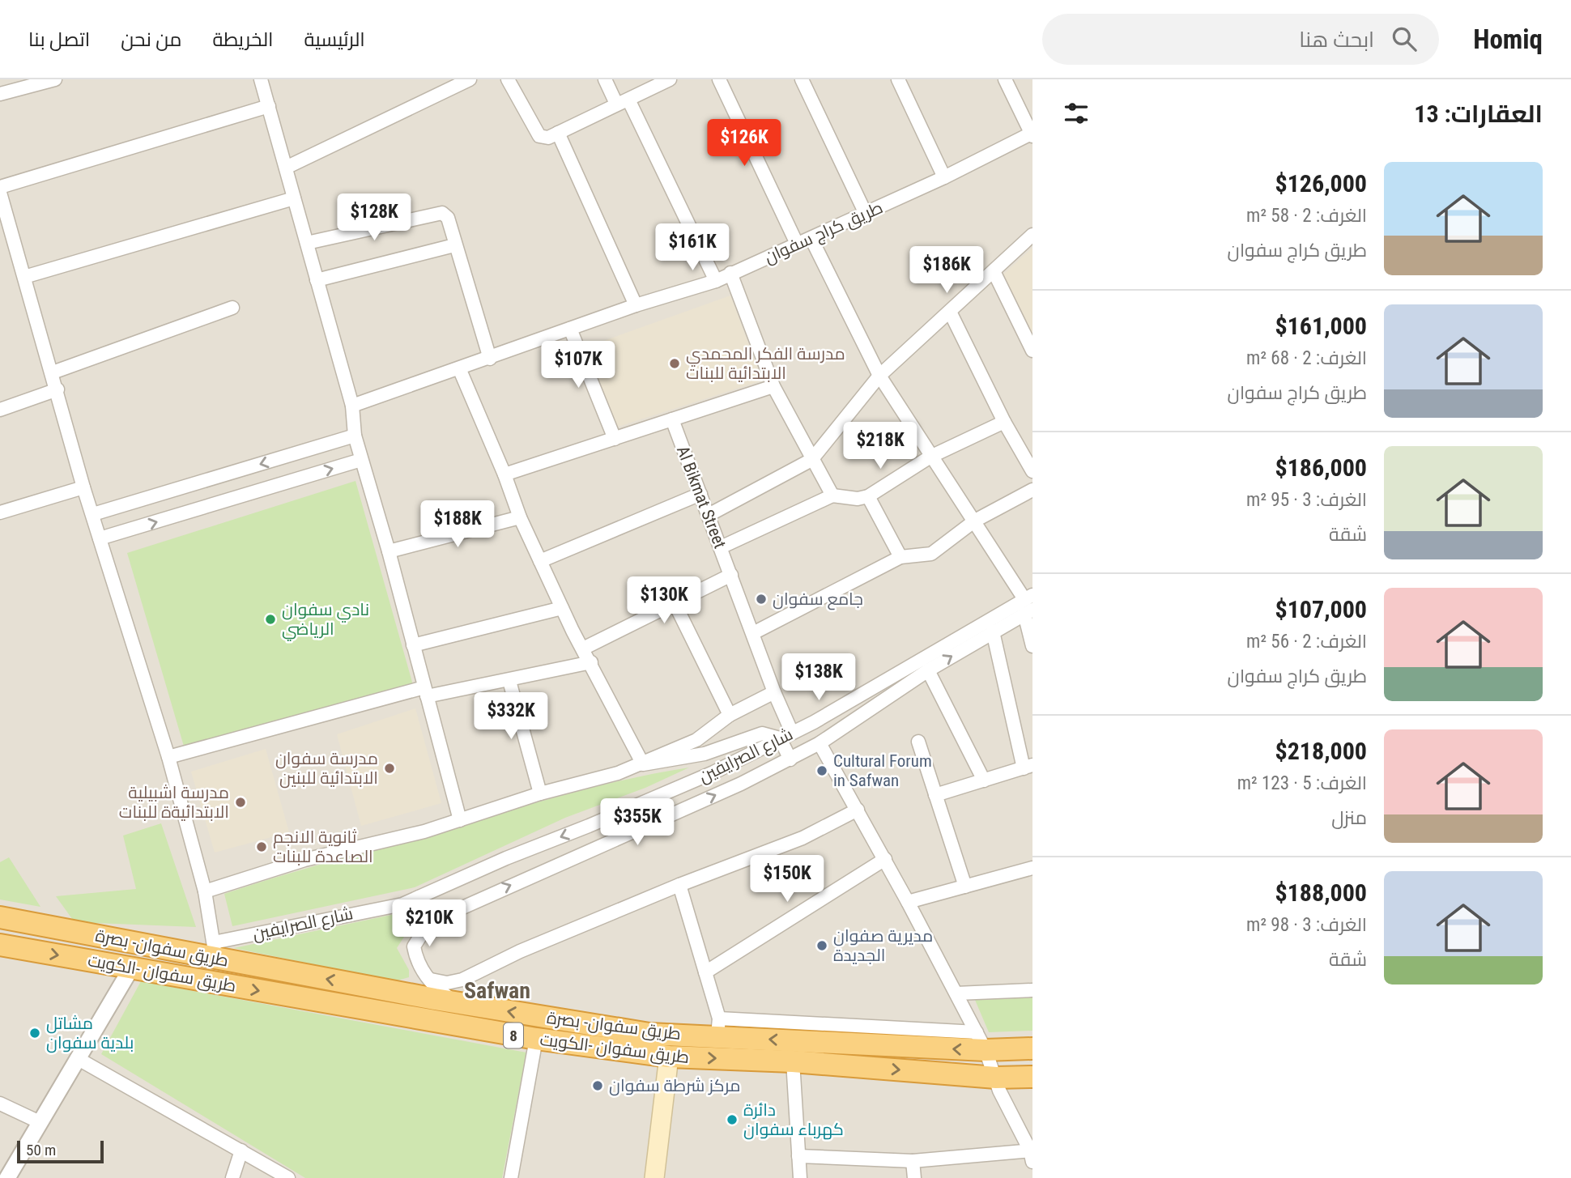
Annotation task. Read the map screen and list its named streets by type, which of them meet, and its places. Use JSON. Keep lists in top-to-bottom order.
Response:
{
  "streets": {
    "highway": ["طريق سفوان- بصرة", "طريق سفوان -الكويت", "8"],
    "street": ["طريق كراج سفوان", "Al Bikmat Street", "شارع الصرايفين"]
  },
  "crossings": [
    ["Al Bikmat Street", "شارع الصرايفين"],
    ["شارع الصرايفين", "طريق سفوان- بصرة"]
  ],
  "one_way": ["طريق سفوان- بصرة", "طريق سفوان -الكويت"],
  "districts": ["Safwan"],
  "places": [
    "مدرسة الفكر المحمدي الابتدائية للبنات",
    "جامع سفوان",
    "نادي سفوان الرياضي",
    "مدرسة سفوان الابتدائية للبنين",
    "Cultural Forum in Safwan",
    "مدرسة اشبيلية الابتدائيةة للبنات",
    "ثانوية الانجم الصاعدة للبنات",
    "مديرية صفوان الجديدة",
    "مشاتل بلدية سفوان",
    "مركز شرطة سفوان",
    "دائرة كهرباء سفوان"
  ],
  "scale_bar": "50 m",
  "page": {
    "header": "Homiq",
    "search": "ابحث هنا",
    "nav": [
      "الرئيسية",
      "الخريطة",
      "من نحن",
      "اتصل بنا"
    ],
    "heading": "العقارات: 13",
    "price": [
      "$126K",
      "$128K",
      "$161K",
      "$186K",
      "$107K",
      "$218K",
      "$188K",
      "$130K",
      "$138K",
      "$332K",
      "$355K",
      "$150K",
      "$210K"
    ],
    "list": [
      {
        "name": "$126,000",
        "note": "الغرف: 2 · 58 m² · طريق كراج سفوان"
      },
      {
        "name": "$161,000",
        "note": "الغرف: 2 · 68 m² · طريق كراج سفوان"
      },
      {
        "name": "$186,000",
        "note": "الغرف: 3 · 95 m² · شقة"
      },
      {
        "name": "$107,000",
        "note": "الغرف: 2 · 56 m² · طريق كراج سفوان"
      },
      {
        "name": "$218,000",
        "note": "الغرف: 5 · 123 m² · منزل"
      },
      {
        "name": "$188,000",
        "note": "الغرف: 3 · 98 m² · شقة"
      }
    ],
    "scale": "50 m"
  }
}
